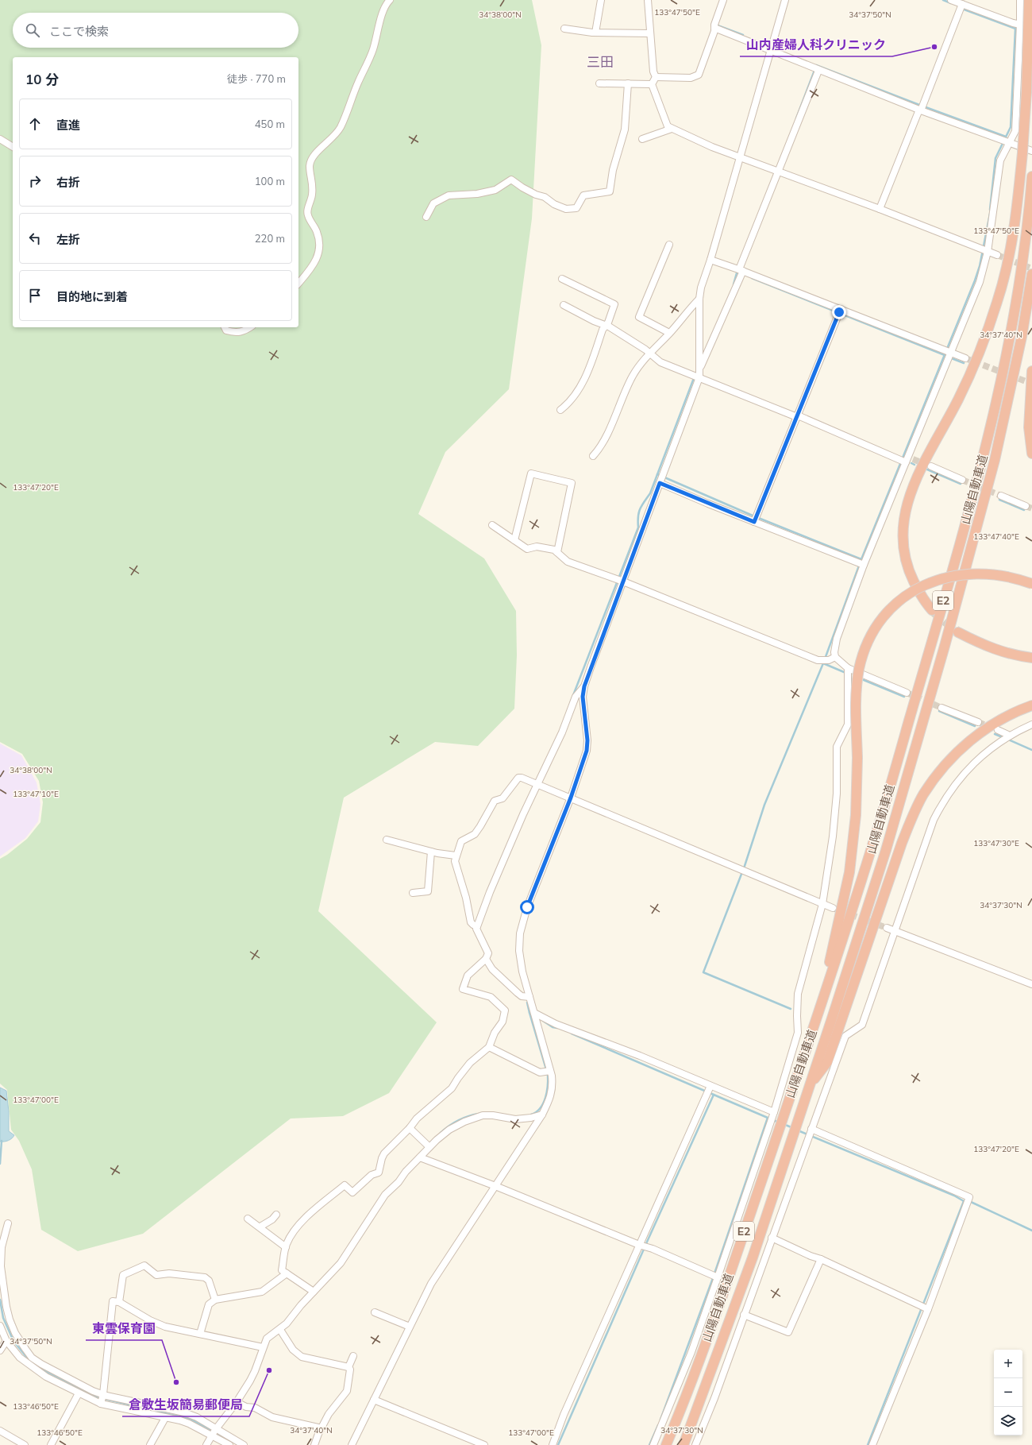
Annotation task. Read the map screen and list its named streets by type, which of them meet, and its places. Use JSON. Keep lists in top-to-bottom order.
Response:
{
  "streets": {
    "highway": ["山陽自動車道", "E2"]
  },
  "districts": ["三田"],
  "places": ["山内産婦人科クリニック", "倉敷生坂簡易郵便局", "東雲保育園"],
  "page": {
    "search": "ここで検索",
    "heading": ["10 分", "徒歩 · 770 m"],
    "list": [
      ["直進", "450 m"],
      ["右折", "100 m"],
      ["左折", "220 m"],
      "目的地に到着"
    ],
    "map_buttons": ["+", "−"]
  },
  "coordinates": [
    "133°47'50\"E",
    "34°38'00\"N",
    "34°37'50\"N",
    "34°37'40\"N",
    "133°47'20\"E",
    "133°47'40\"E",
    "133°47'10\"E",
    "133°47'30\"E",
    "34°37'30\"N",
    "133°47'00\"E",
    "133°46'50\"E"
  ]
}
